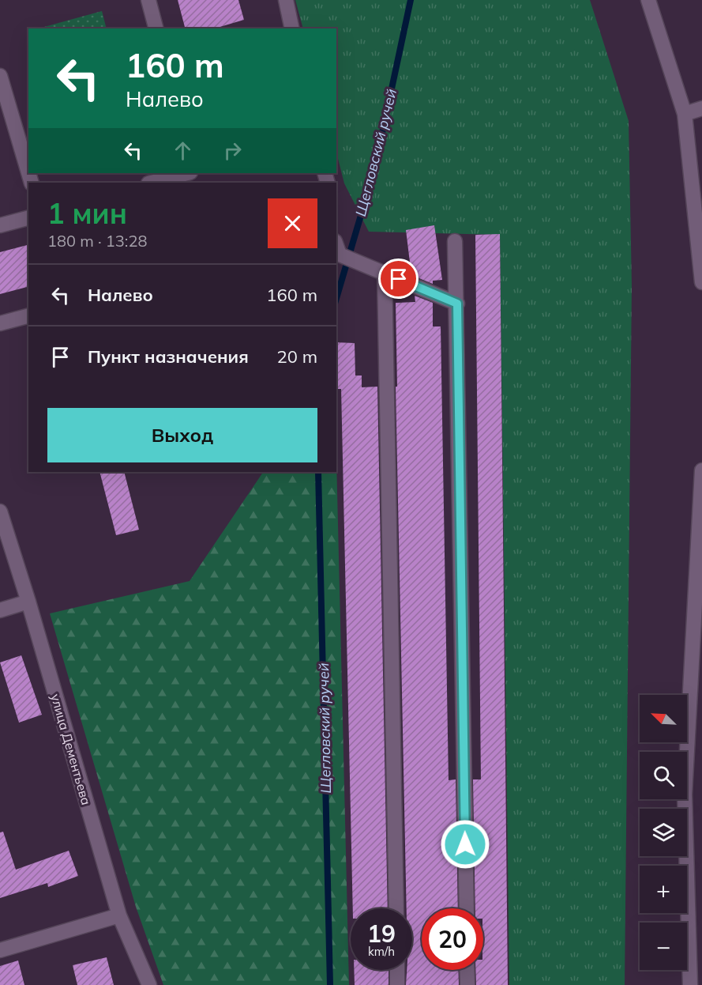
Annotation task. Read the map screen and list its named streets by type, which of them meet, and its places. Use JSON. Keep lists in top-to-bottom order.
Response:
{
  "streets": {
    "street": ["улица Дементьева"]
  },
  "water": ["Щегловский ручей"],
  "north": "top left",
  "page": {
    "turn": ["160 m", "Налево"],
    "heading": ["1 мин", "180 m · 13:28"],
    "list": [
      {
        "name": "Налево",
        "value": "160 m"
      },
      {
        "name": "Пункт назначения",
        "value": "20 m"
      }
    ],
    "buttons": "Выход",
    "map_buttons": ["+", "−"],
    "speed": "19 km/h",
    "limit": "20"
  }
}
